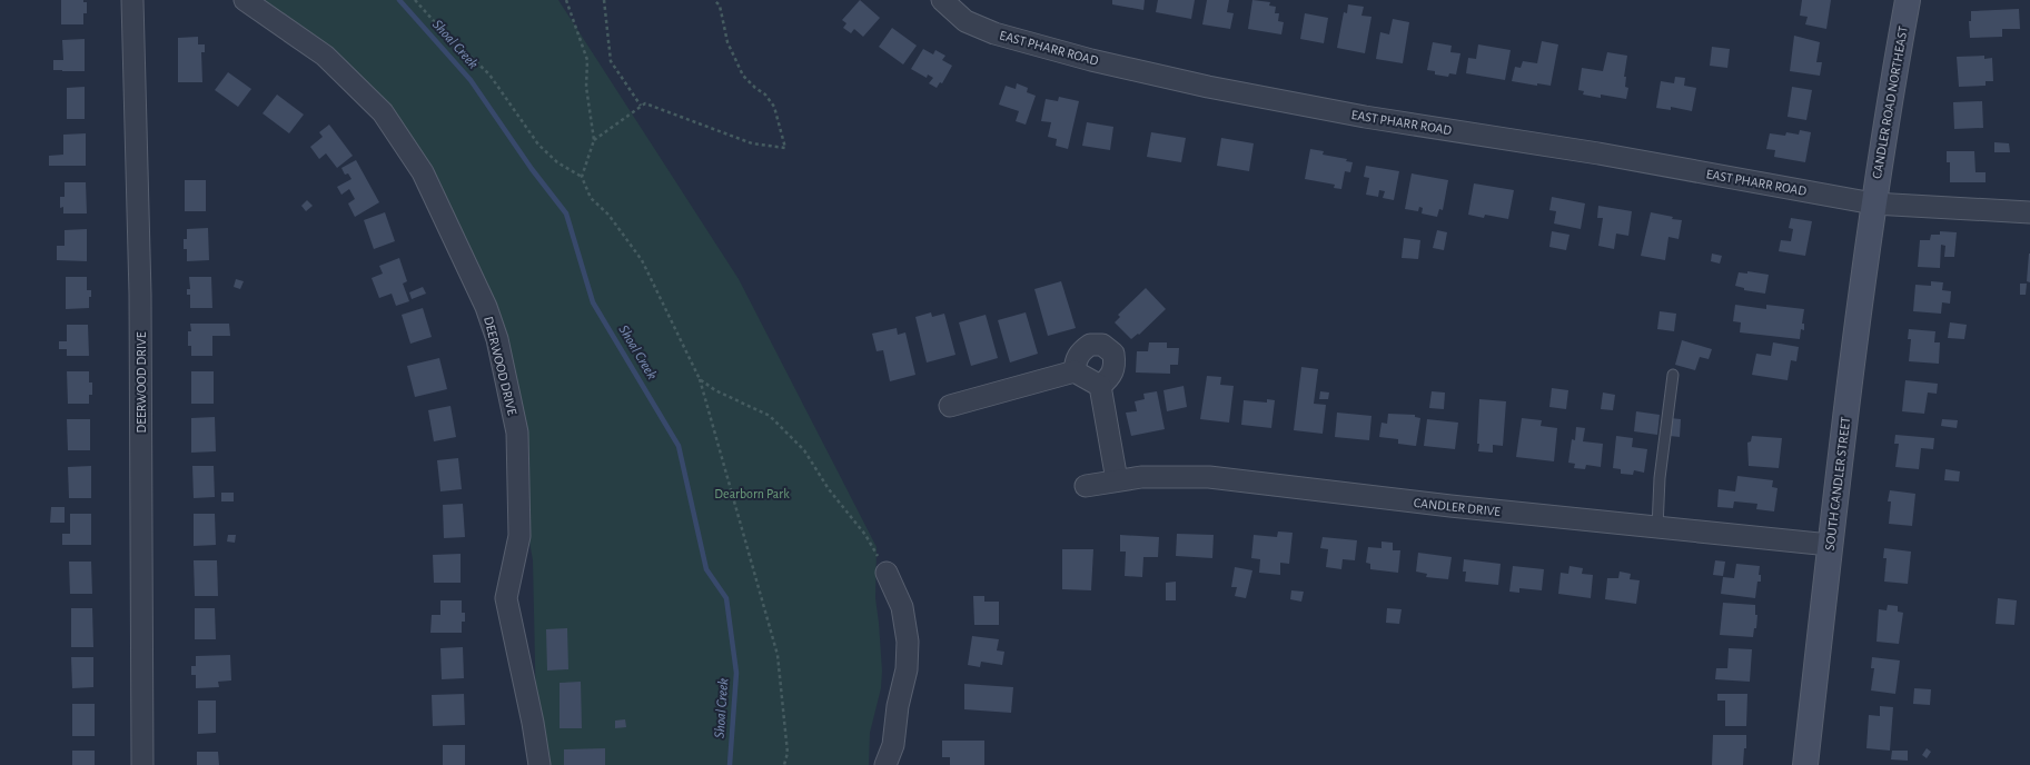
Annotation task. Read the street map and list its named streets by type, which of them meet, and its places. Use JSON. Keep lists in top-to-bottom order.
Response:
{
  "streets": {
    "main road": ["CANDLER ROAD NORTHEAST", "SOUTH CANDLER STREET"],
    "street": ["EAST PHARR ROAD", "DEERWOOD DRIVE", "CANDLER DRIVE"]
  },
  "crossings": [
    ["EAST PHARR ROAD", "CANDLER ROAD NORTHEAST"],
    ["EAST PHARR ROAD", "SOUTH CANDLER STREET"],
    ["CANDLER ROAD NORTHEAST", "SOUTH CANDLER STREET"],
    ["SOUTH CANDLER STREET", "CANDLER DRIVE"]
  ],
  "water": ["Shoal Creek"],
  "parks": ["Dearborn Park"]
}
